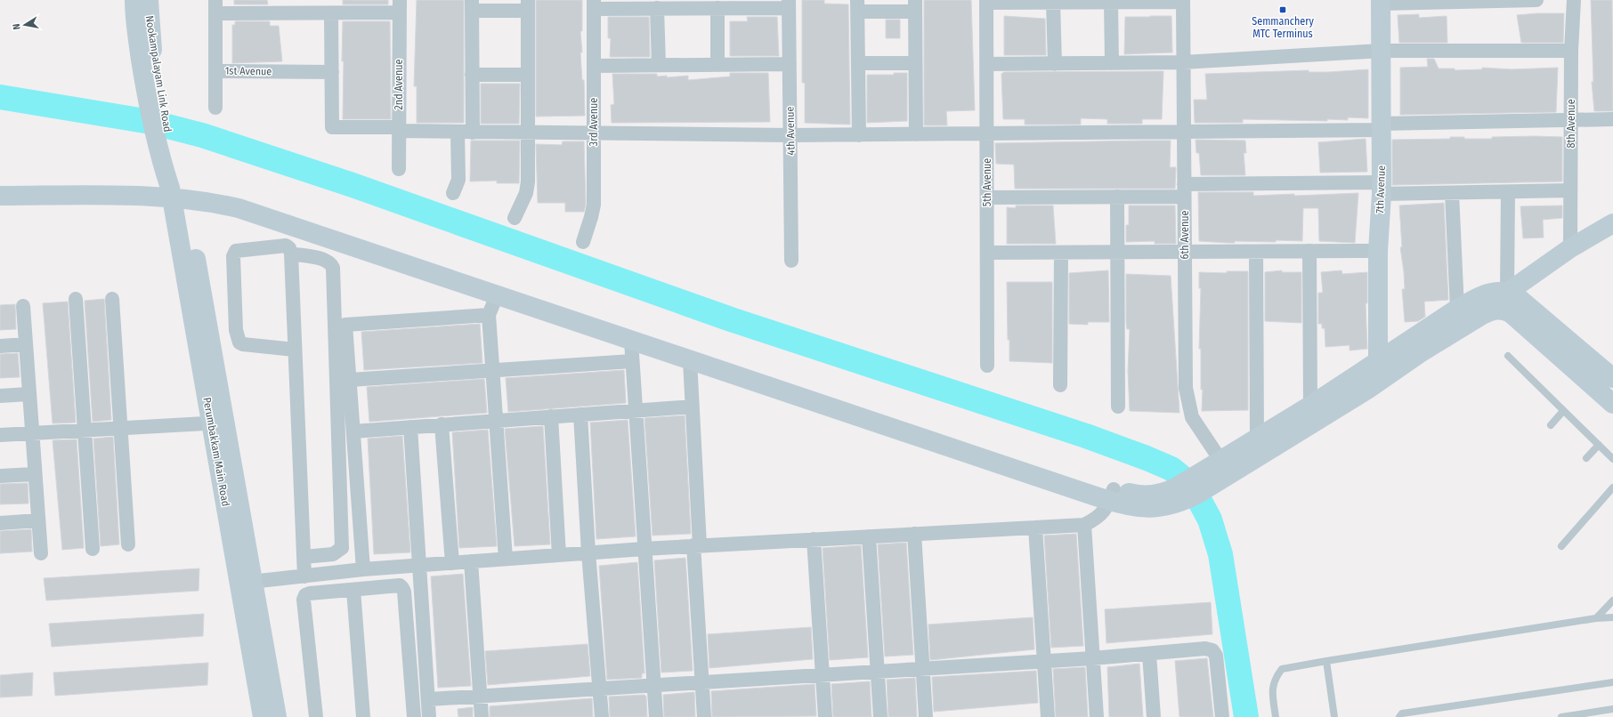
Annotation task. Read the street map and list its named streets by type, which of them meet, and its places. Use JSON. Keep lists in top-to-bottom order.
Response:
{
  "streets": {
    "street": [
      "1st Avenue",
      "Nookampalayam Link Road",
      "2nd Avenue",
      "3rd Avenue",
      "8th Avenue",
      "4th Avenue",
      "5th Avenue",
      "7th Avenue",
      "6th Avenue",
      "Perumbakkam Main Road"
    ]
  },
  "crossings": [
    ["Nookampalayam Link Road", "Perumbakkam Main Road"]
  ],
  "places": {
    "transit": ["Semmanchery MTC Terminus"]
  },
  "north": "left"
}
